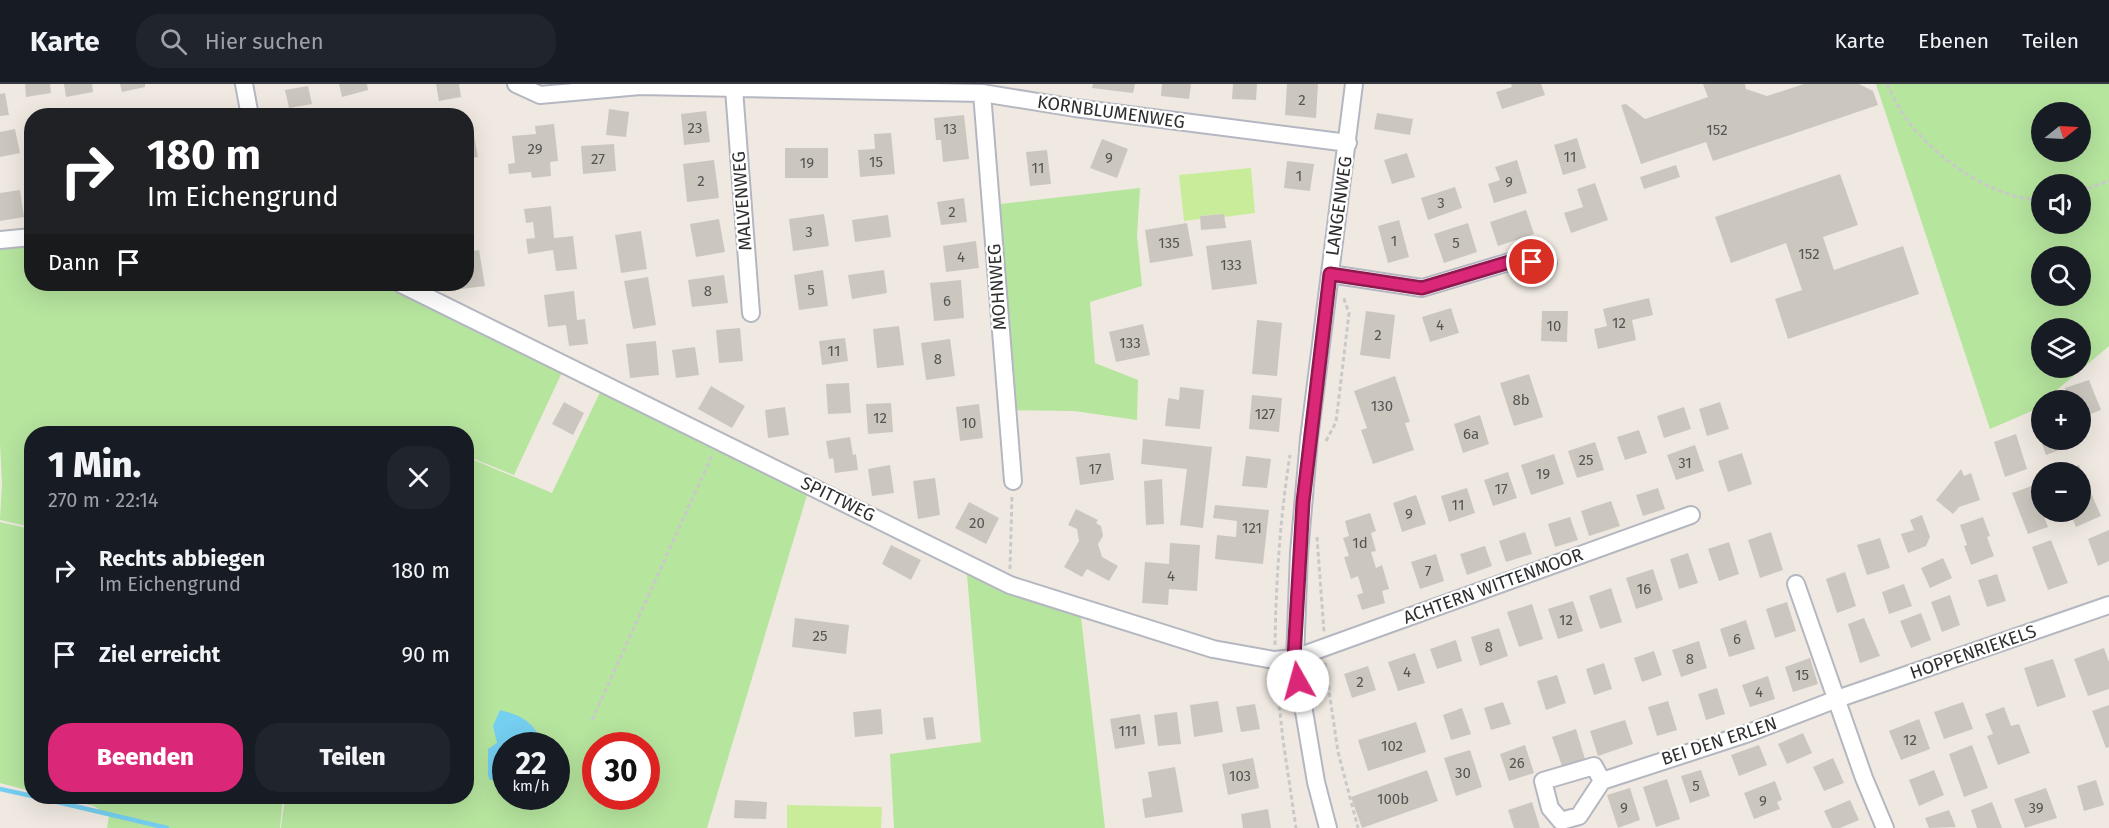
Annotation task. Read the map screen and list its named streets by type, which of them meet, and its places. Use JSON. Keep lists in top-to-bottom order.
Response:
{
  "streets": {
    "street": [
      "KORNBLUMENWEG",
      "MALVENWEG",
      "LANGENWEG",
      "MOHNWEG",
      "SPITTWEG",
      "ACHTERN WITTENMOOR",
      "HOPPENRIEKELS",
      "BEI DEN ERLEN"
    ]
  },
  "crossings": [
    ["KORNBLUMENWEG", "MALVENWEG"],
    ["KORNBLUMENWEG", "LANGENWEG"],
    ["KORNBLUMENWEG", "MOHNWEG"],
    ["LANGENWEG", "SPITTWEG"],
    ["LANGENWEG", "ACHTERN WITTENMOOR"],
    ["SPITTWEG", "ACHTERN WITTENMOOR"],
    ["HOPPENRIEKELS", "BEI DEN ERLEN"]
  ],
  "house_numbers": [
    "2",
    "23",
    "13",
    "152",
    "29",
    "11",
    "9",
    "27",
    "15",
    "19",
    "11",
    "1",
    "2",
    "9",
    "3",
    "2",
    "3",
    "1",
    "135",
    "5",
    "152",
    "4",
    "133",
    "5",
    "8",
    "6",
    "12",
    "4",
    "10",
    "2",
    "133",
    "11",
    "8",
    "8b",
    "130",
    "127",
    "12",
    "10",
    "6a",
    "25",
    "31",
    "17",
    "19",
    "17",
    "11",
    "9",
    "20",
    "121",
    "1d",
    "7",
    "4",
    "16",
    "12",
    "25",
    "6",
    "8",
    "8",
    "4",
    "15",
    "2",
    "4",
    "111",
    "12",
    "102",
    "26",
    "30",
    "103",
    "5",
    "100b",
    "9",
    "9",
    "39"
  ],
  "north": "right",
  "page": {
    "header": "Karte",
    "search": "Hier suchen",
    "nav": ["Karte", "Ebenen", "Teilen"],
    "map_buttons": ["+", "−"],
    "turn": ["180 m", "Im Eichengrund"],
    "then": "Dann",
    "heading": ["1 Min.", "270 m · 22:14"],
    "list": [
      {
        "name": "Rechts abbiegen",
        "note": "Im Eichengrund",
        "value": "180 m"
      },
      {
        "name": "Ziel erreicht",
        "value": "90 m"
      }
    ],
    "buttons": ["Beenden", "Teilen"],
    "speed": "22 km/h",
    "limit": "30"
  }
}
